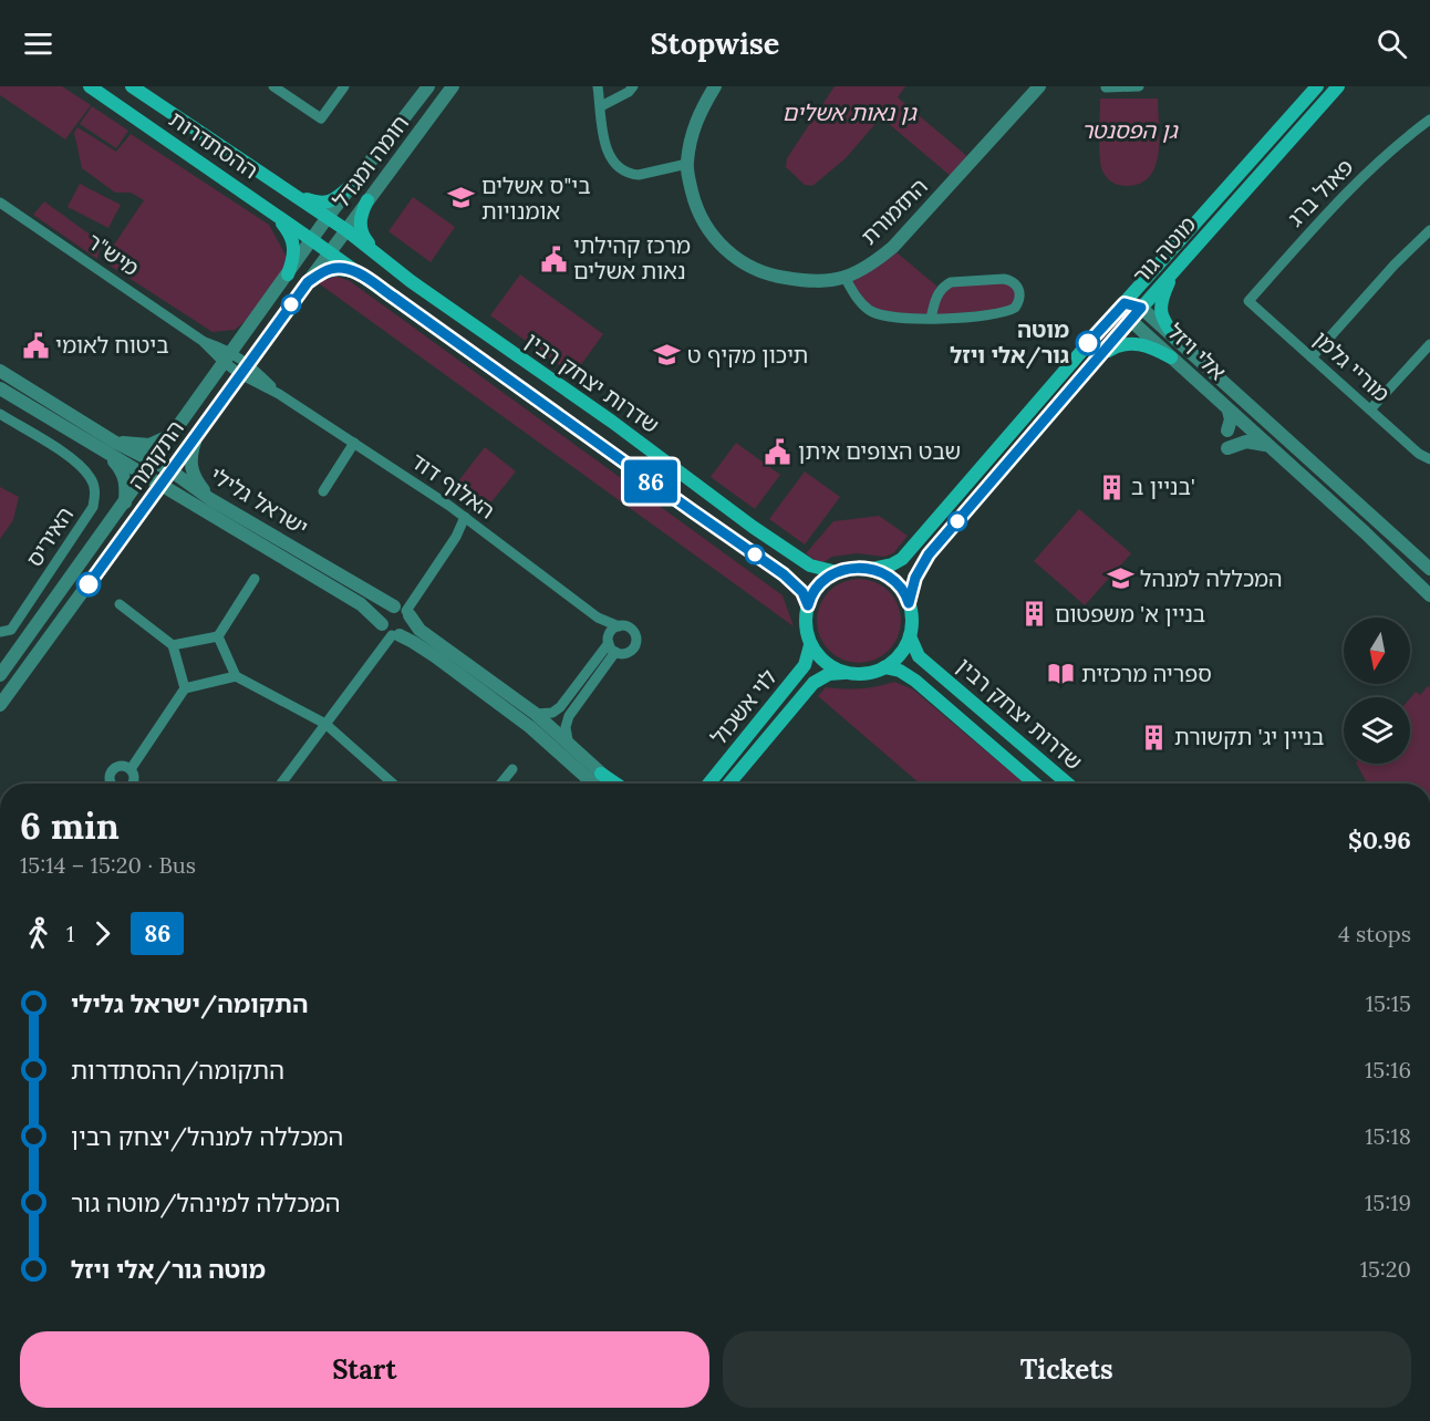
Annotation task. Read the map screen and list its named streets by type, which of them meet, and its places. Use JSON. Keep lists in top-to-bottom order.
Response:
{
  "streets": {
    "main road": [
      "ההסתדרות",
      "מוטה גור",
      "שדרות יצחק רבין",
      "לוי אשכול"
    ],
    "street": [
      "חומה ומגדל",
      "פאול ברג",
      "התזמורת",
      "מיש\"ר",
      "אלי ויזל",
      "מוריי גלמן",
      "התקומה",
      "האלוף דוד",
      "ישראל גלילי",
      "האיריס"
    ]
  },
  "crossings": [
    ["ההסתדרות", "חומה ומגדל"],
    ["ההסתדרות", "שדרות יצחק רבין"],
    ["ההסתדרות", "התקומה"],
    ["חומה ומגדל", "שדרות יצחק רבין"],
    ["חומה ומגדל", "התקומה"],
    ["פאול ברג", "מוריי גלמן"],
    ["מוטה גור", "אלי ויזל"],
    ["מוטה גור", "שדרות יצחק רבין"],
    ["מוטה גור", "לוי אשכול"],
    ["מיש\"ר", "התקומה"],
    ["מיש\"ר", "האלוף דוד"],
    ["שדרות יצחק רבין", "התקומה"],
    ["שדרות יצחק רבין", "לוי אשכול"],
    ["התקומה", "האלוף דוד"],
    ["התקומה", "ישראל גלילי"]
  ],
  "parks": ["גן נאות אשלים", "גן הפסנטר"],
  "places": {
    "school or university": ["בי\"ס אשלים אומנויות", "תיכון מקיף ט", "המכללה למנהל"],
    "public building": ["מרכז קהילתי נאות אשלים", "ביטוח לאומי", "שבט הצופים איתן"],
    "other": ["מוטה גור/אלי ויזל"],
    "building": ["בניין ב'", "בניין א' משפטום", "בניין יג' תקשורת"],
    "library": ["ספריה מרכזית"]
  },
  "lines": ["bus line 86"],
  "north": "bottom",
  "page": {
    "header": "Stopwise",
    "on_map": "86",
    "heading": ["6 min", "15:14 – 15:20 · Bus", "$0.96"],
    "legs": ["1", "86", "4 stops"],
    "list": [
      {
        "name": "התקומה/ישראל גלילי",
        "value": "15:15"
      },
      {
        "name": "התקומה/ההסתדרות",
        "value": "15:16"
      },
      {
        "name": "המכללה למנהל/יצחק רבין",
        "value": "15:18"
      },
      {
        "name": "המכללה למינהל/מוטה גור",
        "value": "15:19"
      },
      {
        "name": "מוטה גור/אלי ויזל",
        "value": "15:20"
      }
    ],
    "buttons": ["Start", "Tickets"]
  }
}
